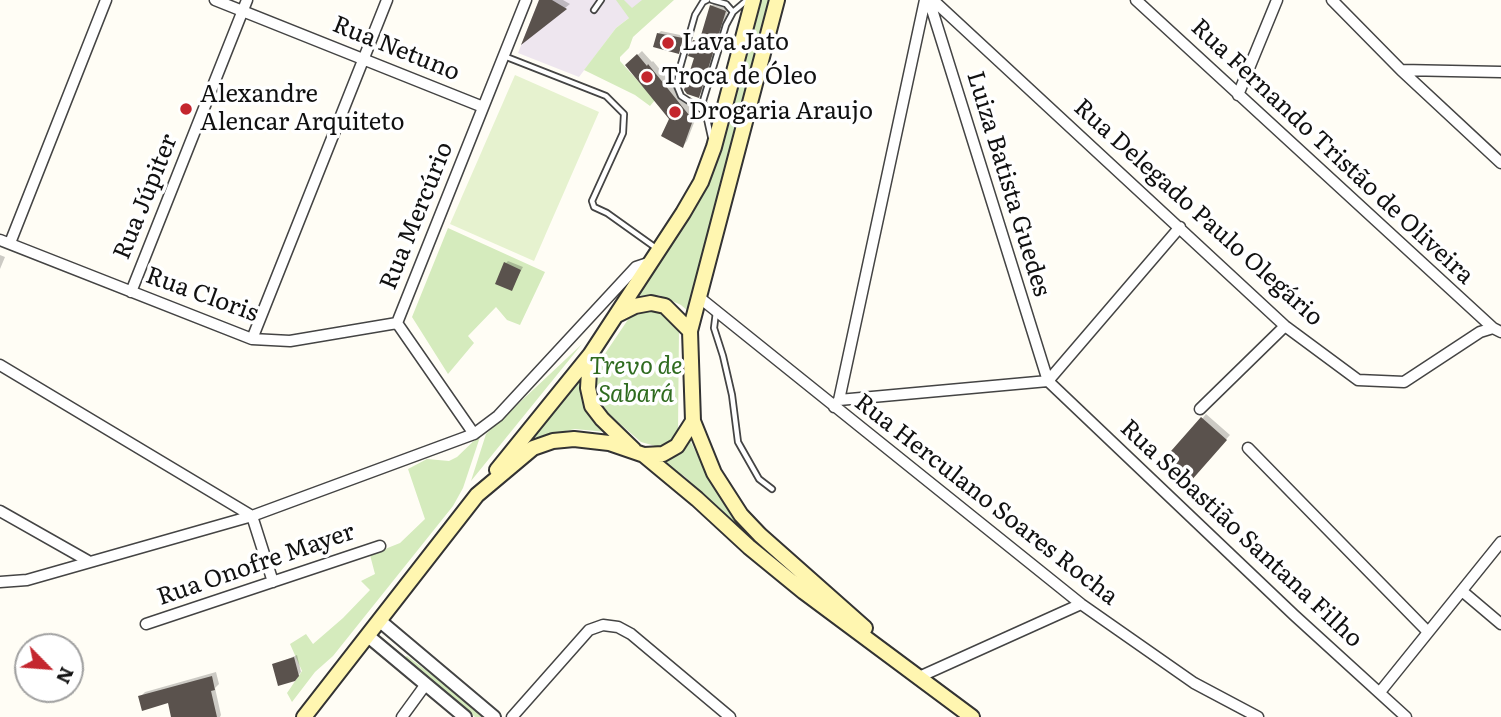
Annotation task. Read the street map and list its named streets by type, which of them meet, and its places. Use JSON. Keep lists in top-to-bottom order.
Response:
{
  "streets": {
    "street": [
      "Rua Netuno",
      "Rua Fernando Tristão de Oliveira",
      "Luiza Batista Guedes",
      "Rua Júpiter",
      "Rua Delegado Paulo Olegário",
      "Rua Mercúrio",
      "Rua Cloris",
      "Rua Herculano Soares Rocha",
      "Rua Sebastião Santana Filho",
      "Rua Onofre Mayer"
    ]
  },
  "crossings": [
    ["Rua Netuno", "Rua Júpiter"],
    ["Rua Netuno", "Rua Mercúrio"],
    ["Rua Fernando Tristão de Oliveira", "Rua Delegado Paulo Olegário"],
    ["Luiza Batista Guedes", "Rua Delegado Paulo Olegário"],
    ["Luiza Batista Guedes", "Rua Sebastião Santana Filho"],
    ["Rua Júpiter", "Rua Cloris"],
    ["Rua Mercúrio", "Rua Cloris"]
  ],
  "parks": ["Trevo de Sabará"],
  "places": [
    "Lava Jato",
    "Troca de Óleo",
    "Alexandre Alencar Arquiteto",
    "Drogaria Araujo"
  ],
  "north": "bottom right"
}
